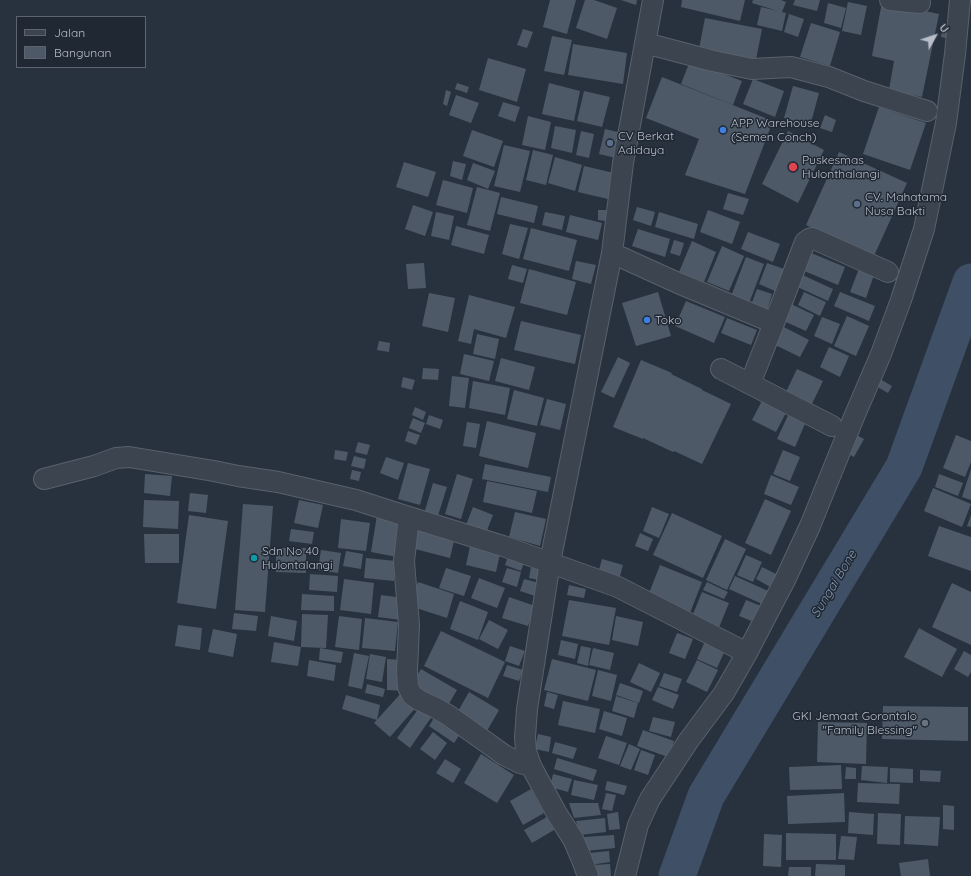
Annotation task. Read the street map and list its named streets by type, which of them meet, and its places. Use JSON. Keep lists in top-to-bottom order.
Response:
{
  "water": ["Sungai Bone"],
  "places": [
    "APP Warehouse (Semen Conch)",
    "CV Berkat Adidaya",
    "Puskesmas Hulonthalangi",
    "CV. Mahatama Nusa Bakti",
    "Toko",
    "Sdn No 40 Hulontalangi",
    "GKI Jemaat Gorontalo \"Family Blessing\""
  ],
  "legend": ["Jalan", "Bangunan"],
  "north": "top right"
}
